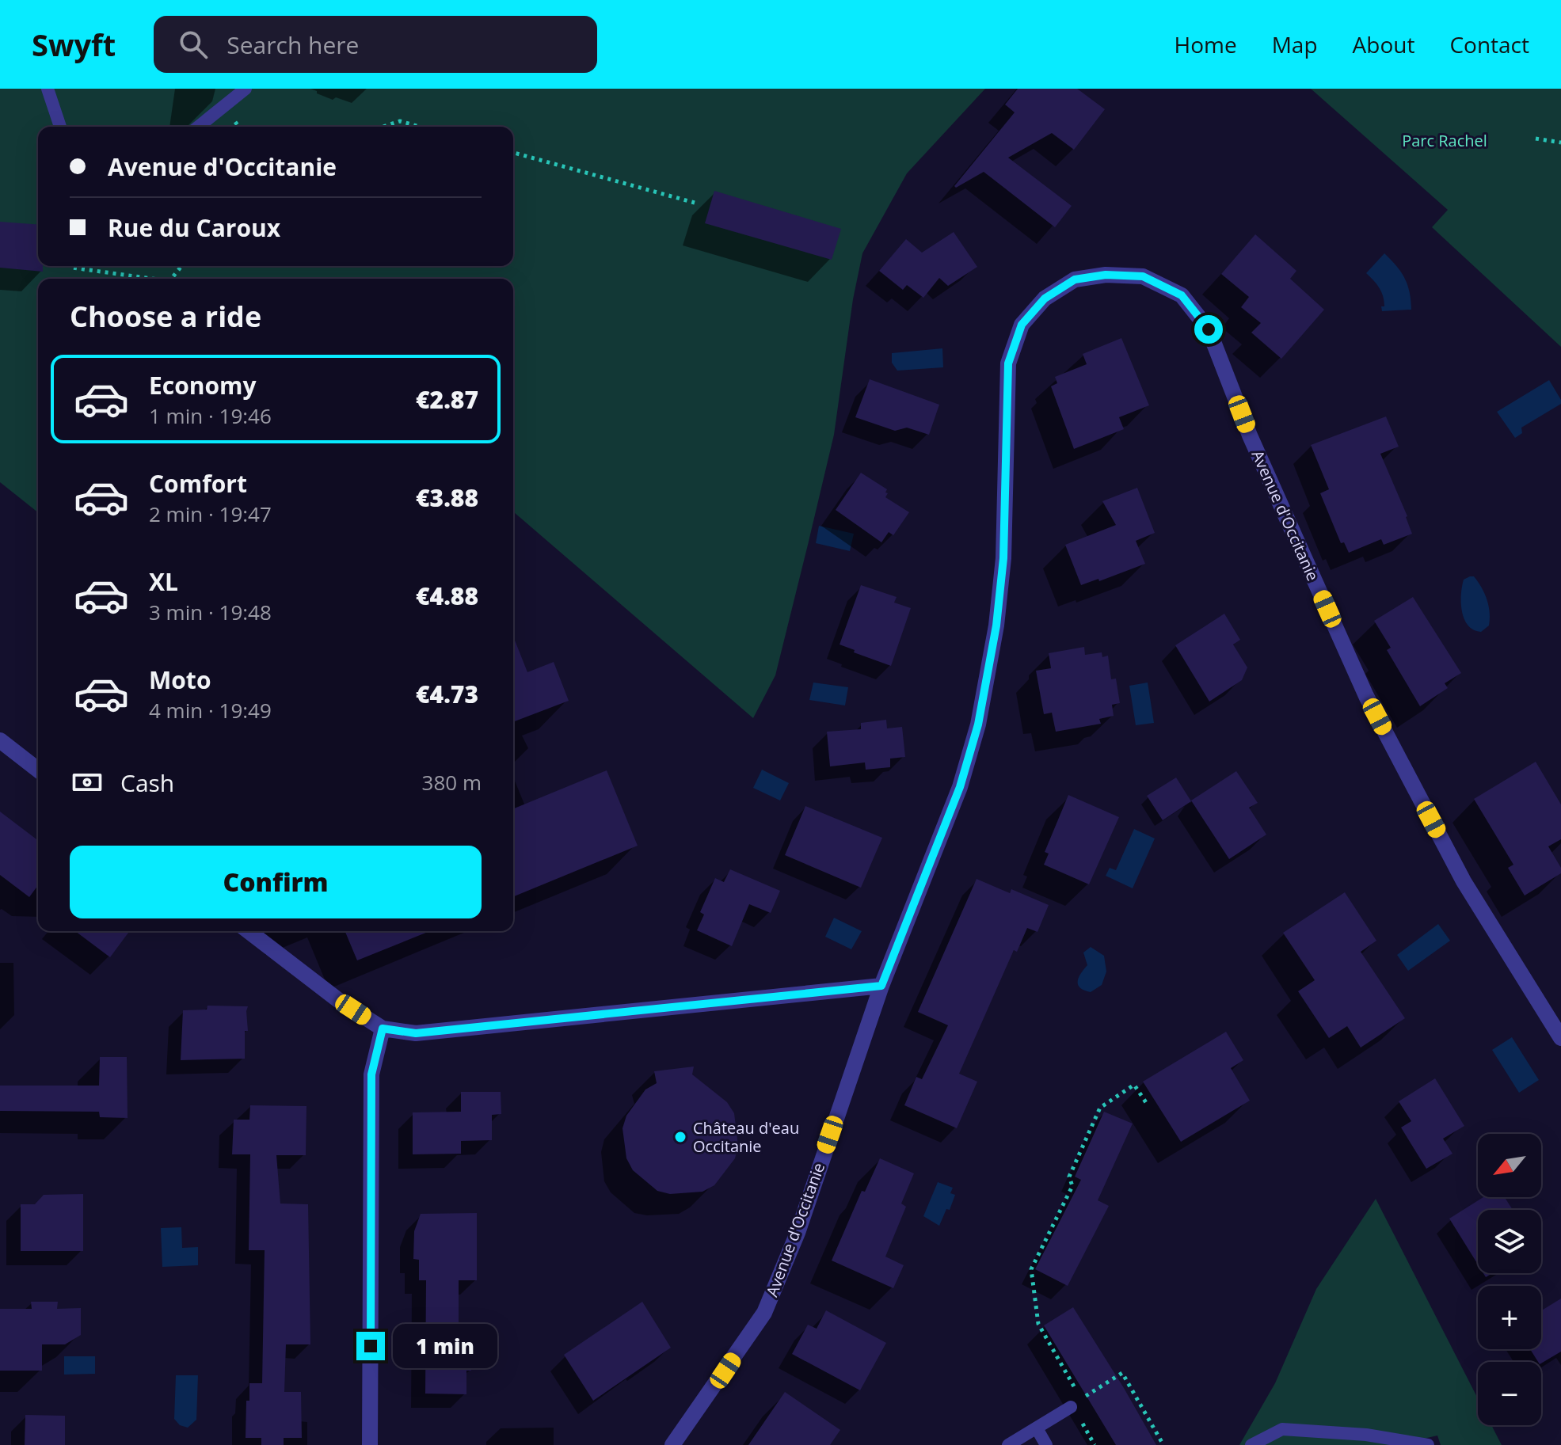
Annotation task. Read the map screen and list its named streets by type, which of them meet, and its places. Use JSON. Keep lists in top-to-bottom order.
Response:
{
  "streets": {
    "street": ["Avenue d'Occitanie"]
  },
  "parks": ["Parc Rachel"],
  "places": ["Château d'eau Occitanie"],
  "north": "bottom left",
  "page": {
    "header": "Swyft",
    "search": "Search here",
    "nav": [
      "Home",
      "Map",
      "About",
      "Contact"
    ],
    "banner": ["Avenue d'Occitanie", "Rue du Caroux"],
    "heading": "Choose a ride",
    "list": [
      {
        "name": "Economy",
        "note": "1 min · 19:46",
        "value": "€2.87"
      },
      {
        "name": "Comfort",
        "note": "2 min · 19:47",
        "value": "€3.88"
      },
      {
        "name": "XL",
        "note": "3 min · 19:48",
        "value": "€4.88"
      },
      {
        "name": "Moto",
        "note": "4 min · 19:49",
        "value": "€4.73"
      }
    ],
    "pay": ["Cash", "380 m"],
    "buttons": "Confirm",
    "map_buttons": ["+", "−"],
    "bubble": "1 min"
  }
}
